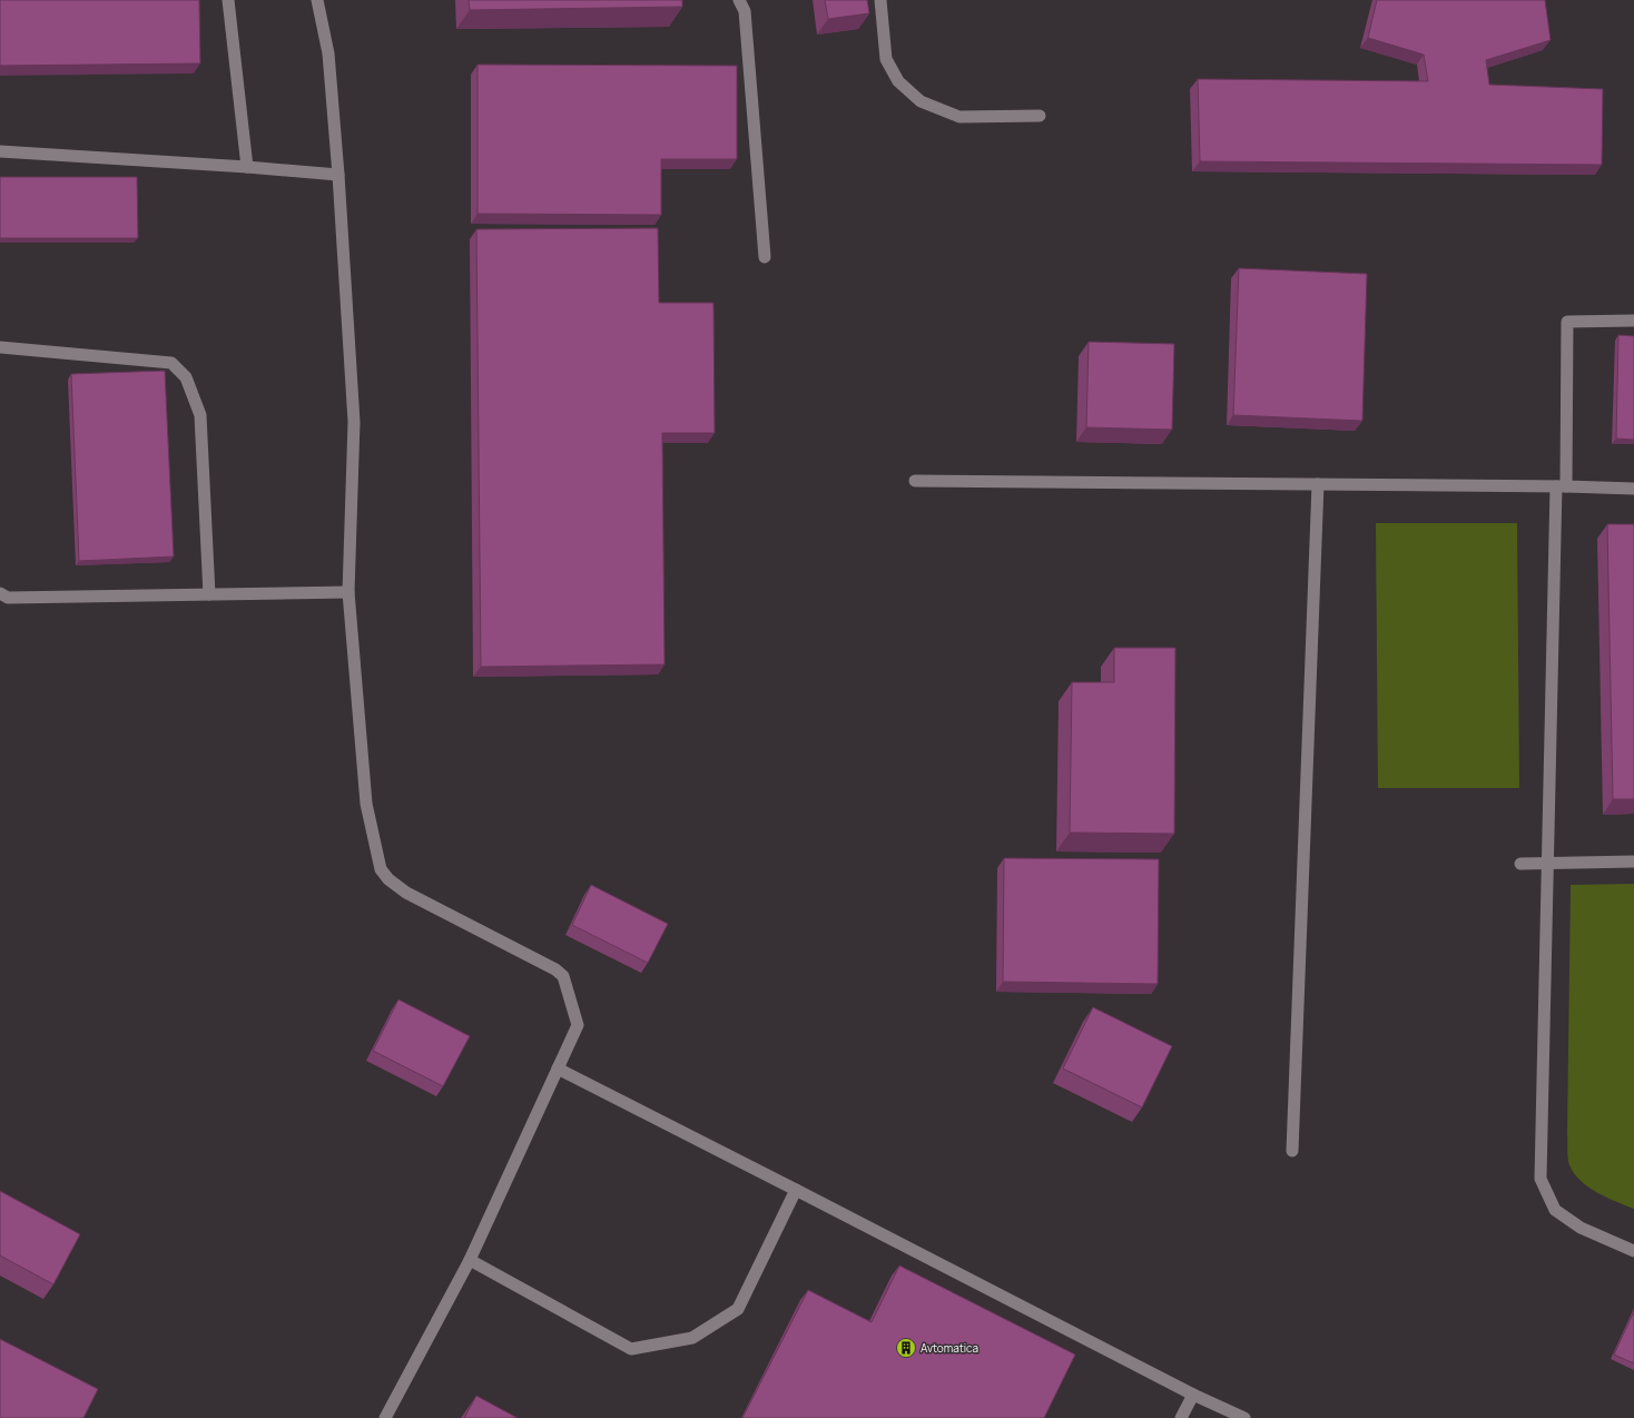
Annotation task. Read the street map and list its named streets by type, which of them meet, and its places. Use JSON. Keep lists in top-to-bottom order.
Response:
{
  "places": {
    "building": ["Avtomatica"]
  }
}
